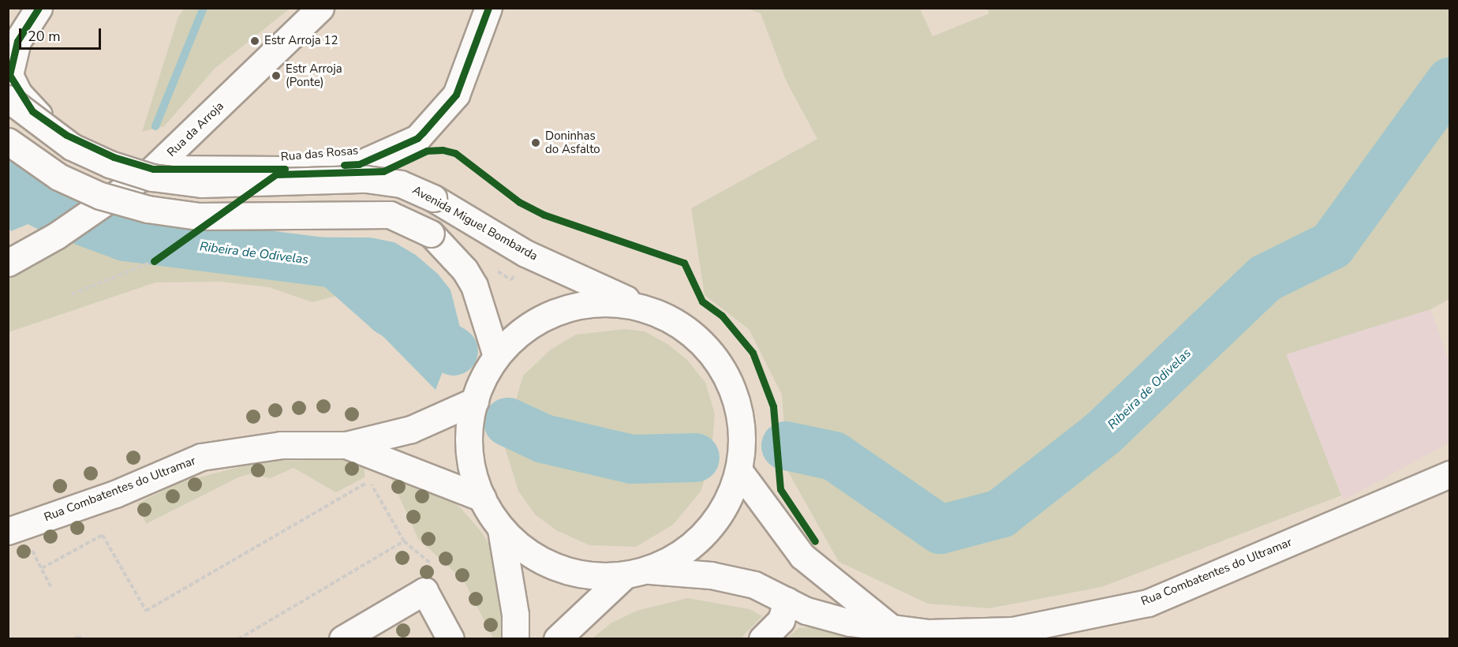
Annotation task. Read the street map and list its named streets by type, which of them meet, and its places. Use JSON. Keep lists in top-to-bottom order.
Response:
{
  "streets": {
    "main road": [
      "Rua da Arroja",
      "Rua das Rosas",
      "Avenida Miguel Bombarda",
      "Rua Combatentes do Ultramar"
    ]
  },
  "crossings": [
    ["Rua da Arroja", "Rua das Rosas"],
    ["Avenida Miguel Bombarda", "Rua Combatentes do Ultramar"]
  ],
  "water": ["Ribeira de Odivelas"],
  "places": ["Estr Arroja 12", "Estr Arroja (Ponte)", "Doninhas do Asfalto"],
  "scale_bar": "20 m"
}
